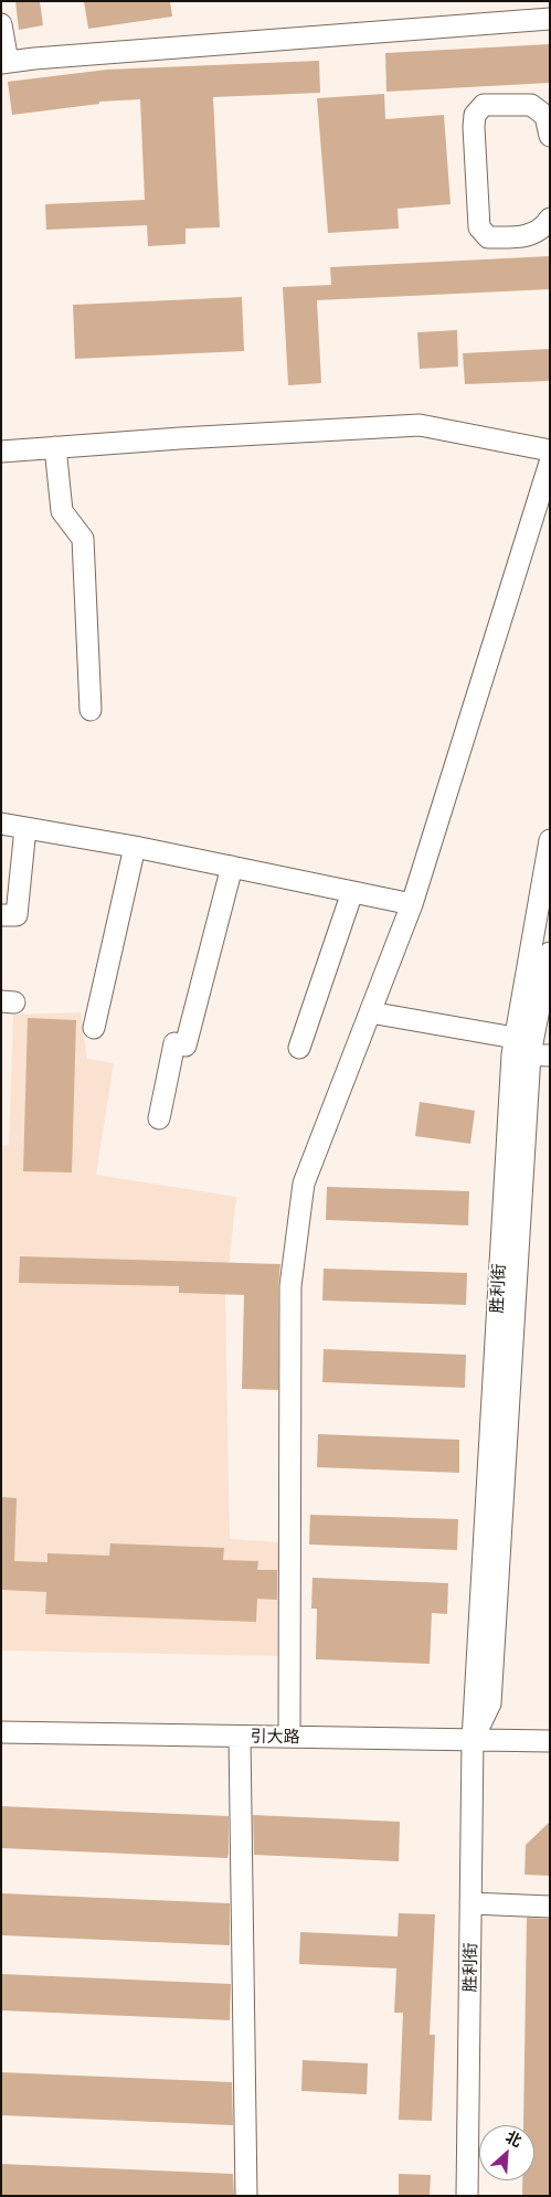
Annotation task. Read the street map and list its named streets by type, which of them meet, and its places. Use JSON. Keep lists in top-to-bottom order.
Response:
{
  "streets": {
    "street": ["胜利街", "引大路"]
  },
  "crossings": [
    ["胜利街", "引大路"]
  ],
  "north": "top right"
}
